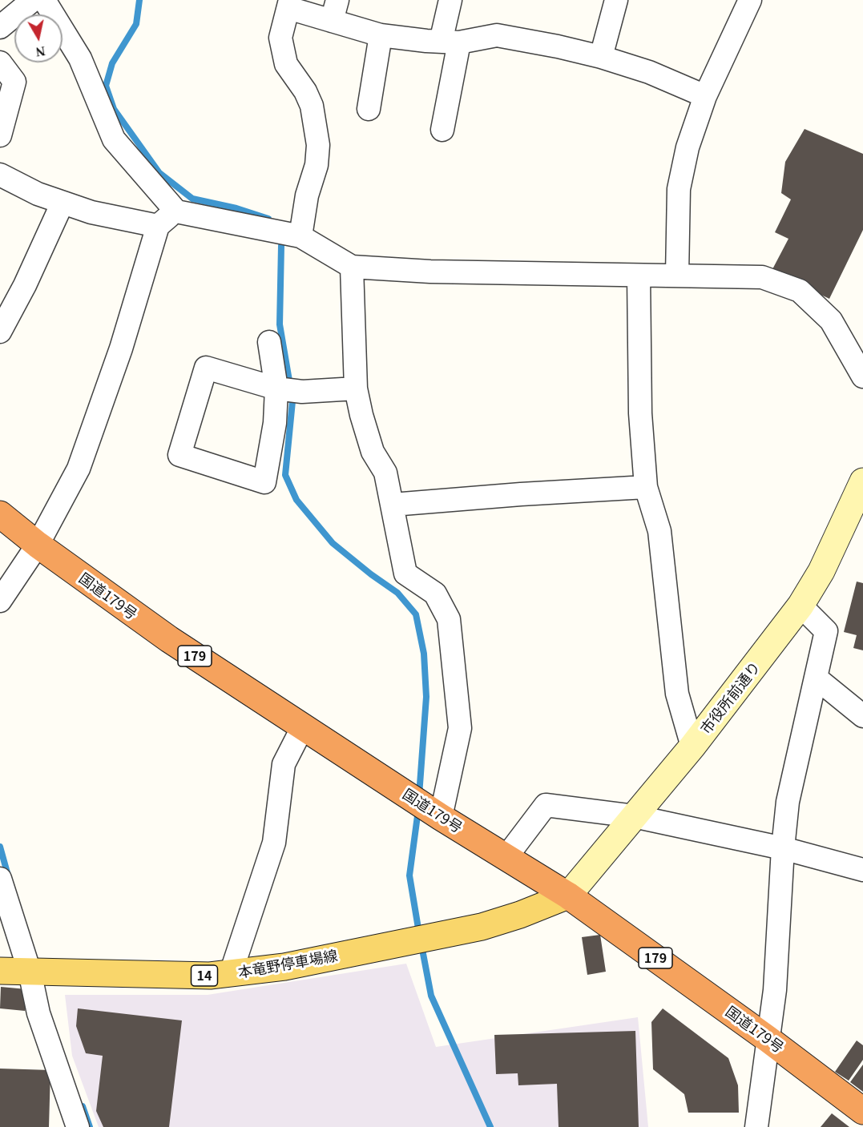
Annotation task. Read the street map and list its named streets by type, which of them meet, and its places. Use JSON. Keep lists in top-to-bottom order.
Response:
{
  "streets": {
    "highway": ["国道179号", "179"],
    "main road": ["本竜野停車場線", "14"],
    "street": ["市役所前通り"]
  },
  "crossings": [
    ["国道179号", "市役所前通り"],
    ["国道179号", "本竜野停車場線"],
    ["市役所前通り", "本竜野停車場線"]
  ],
  "north": "bottom"
}
